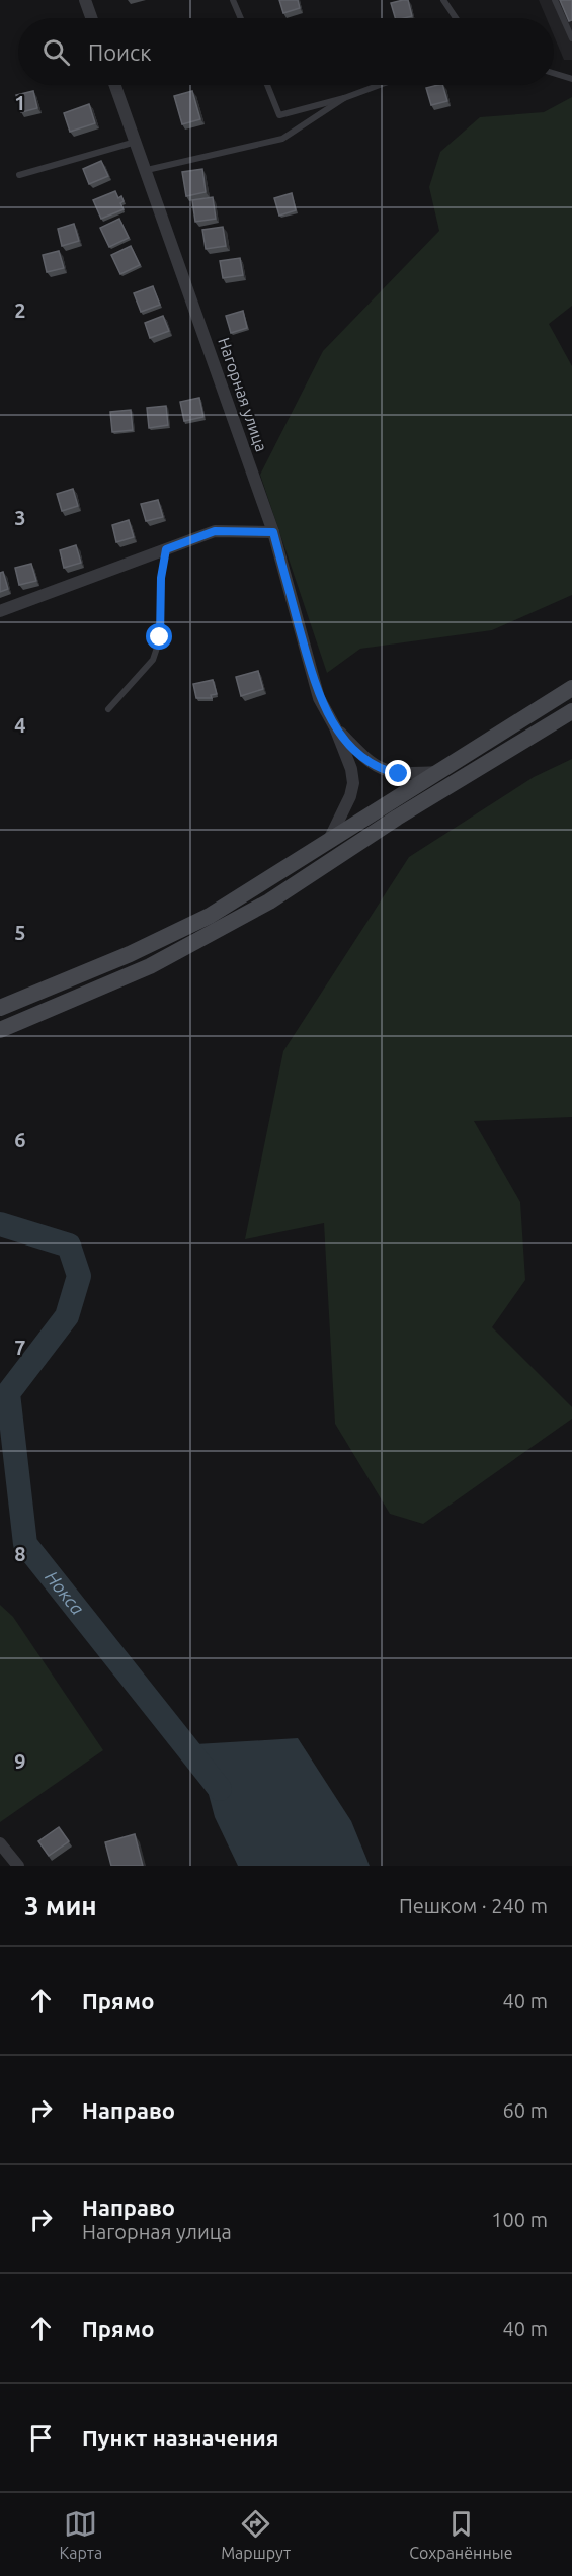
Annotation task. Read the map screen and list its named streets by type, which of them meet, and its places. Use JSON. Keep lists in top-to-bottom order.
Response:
{
  "streets": {
    "street": ["Нагорная улица"]
  },
  "water": ["Нокса"],
  "page": {
    "search": "Поиск",
    "heading": ["3 мин", "Пешком · 240 m"],
    "list": [
      ["Прямо", "40 m"],
      ["Направо", "60 m"],
      ["Направо", "Нагорная улица", "100 m"],
      ["Прямо", "40 m"],
      "Пункт назначения"
    ],
    "nav": ["Карта", "Маршрут", "Сохранённые"]
  },
  "grid": {
    "rows": [
      "1",
      "2",
      "3",
      "4",
      "5",
      "6",
      "7",
      "8",
      "9"
    ]
  }
}
